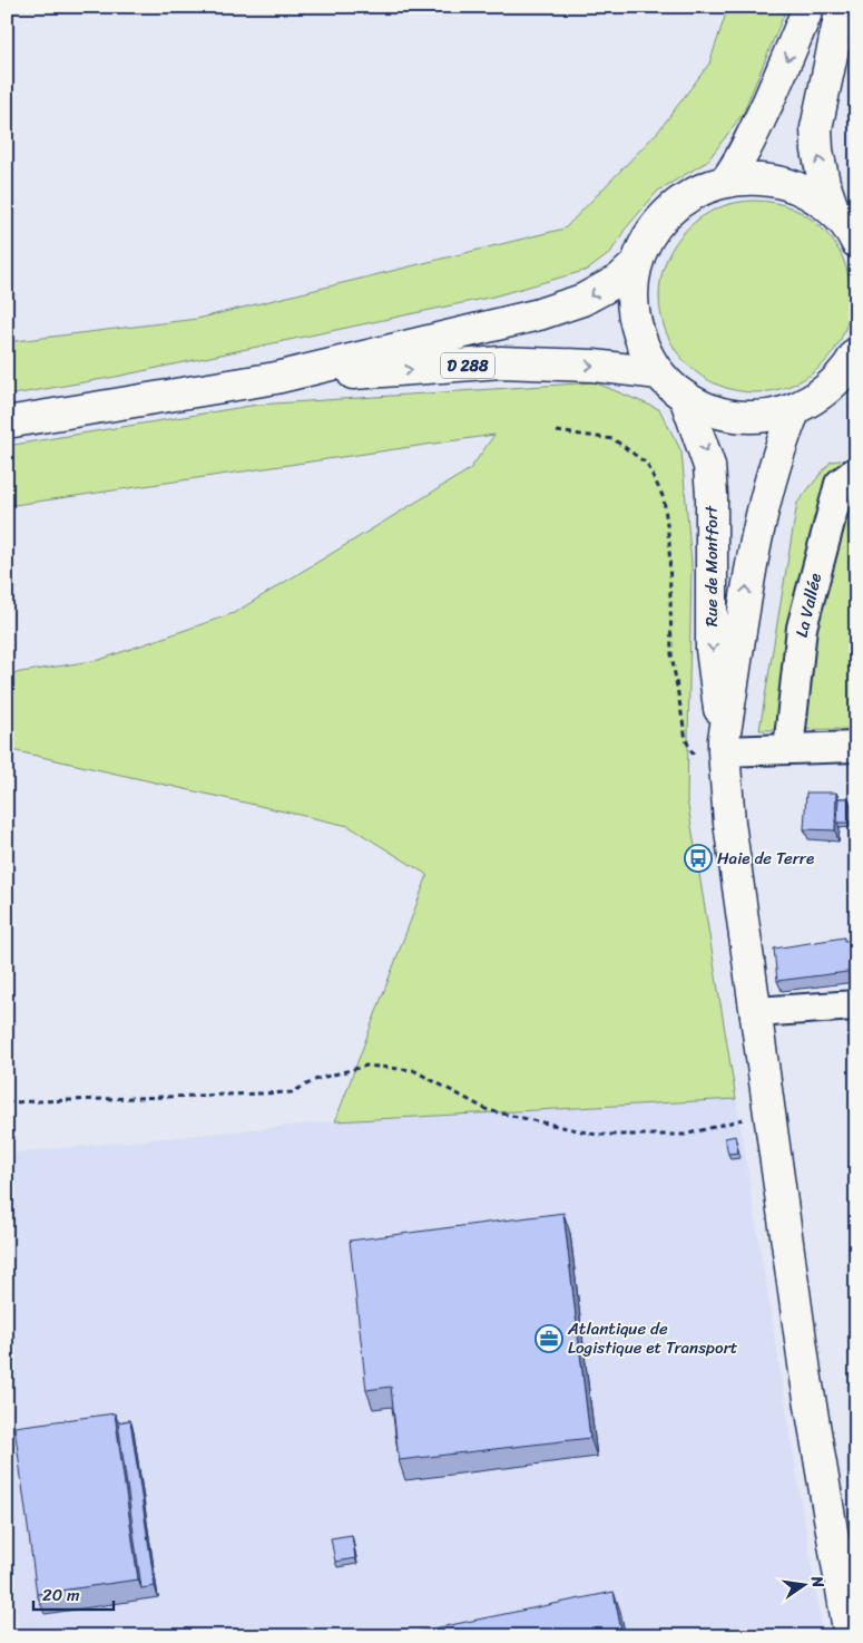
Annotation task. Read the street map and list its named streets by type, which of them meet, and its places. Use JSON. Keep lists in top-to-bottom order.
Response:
{
  "streets": {
    "main road": ["D 288", "Rue de Montfort"],
    "street": ["La Vallée"]
  },
  "places": {
    "bus stop": ["Haie de Terre"],
    "office": ["Atlantique de Logistique et Transport"]
  },
  "scale_bar": "20 m",
  "north": "right"
}
